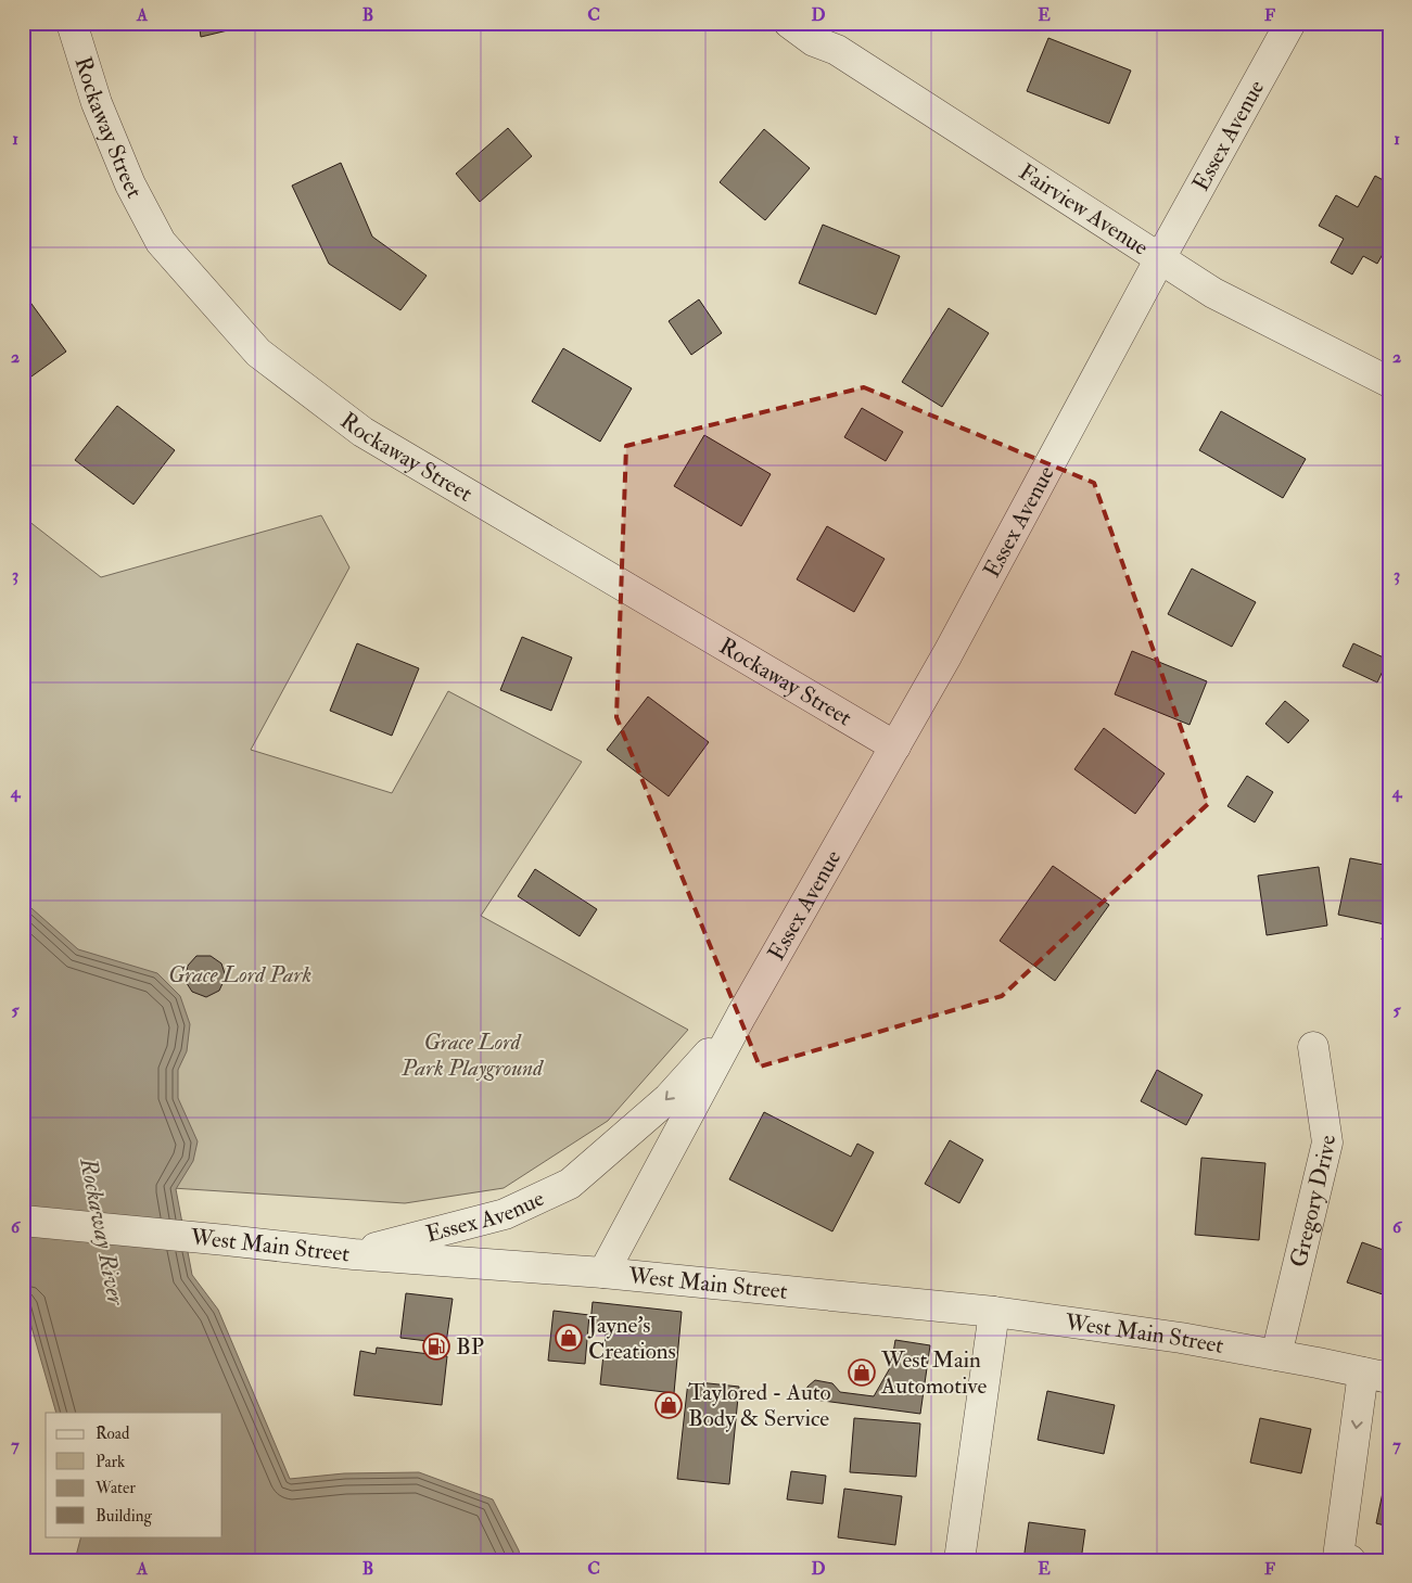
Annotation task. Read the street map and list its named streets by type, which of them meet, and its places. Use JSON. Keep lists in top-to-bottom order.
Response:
{
  "streets": {
    "street": [
      "Rockaway Street",
      "Essex Avenue",
      "Fairview Avenue",
      "Gregory Drive",
      "West Main Street"
    ]
  },
  "crossings": [
    ["Rockaway Street", "Essex Avenue"],
    ["Essex Avenue", "Fairview Avenue"],
    ["Essex Avenue", "West Main Street"],
    ["Gregory Drive", "West Main Street"]
  ],
  "water": ["Rockaway River"],
  "parks": ["Grace Lord Park", "Grace Lord Park Playground"],
  "places": {
    "shop": ["Jayne's Creations", "West Main Automotive", "Taylored - Auto Body & Service"],
    "fuel station": ["BP"]
  },
  "legend": [
    "Road",
    "Park",
    "Water",
    "Building"
  ],
  "grid": {
    "columns": [
      "A",
      "B",
      "C",
      "D",
      "E",
      "F"
    ],
    "rows": [
      "1",
      "2",
      "3",
      "4",
      "5",
      "6",
      "7"
    ]
  }
}
